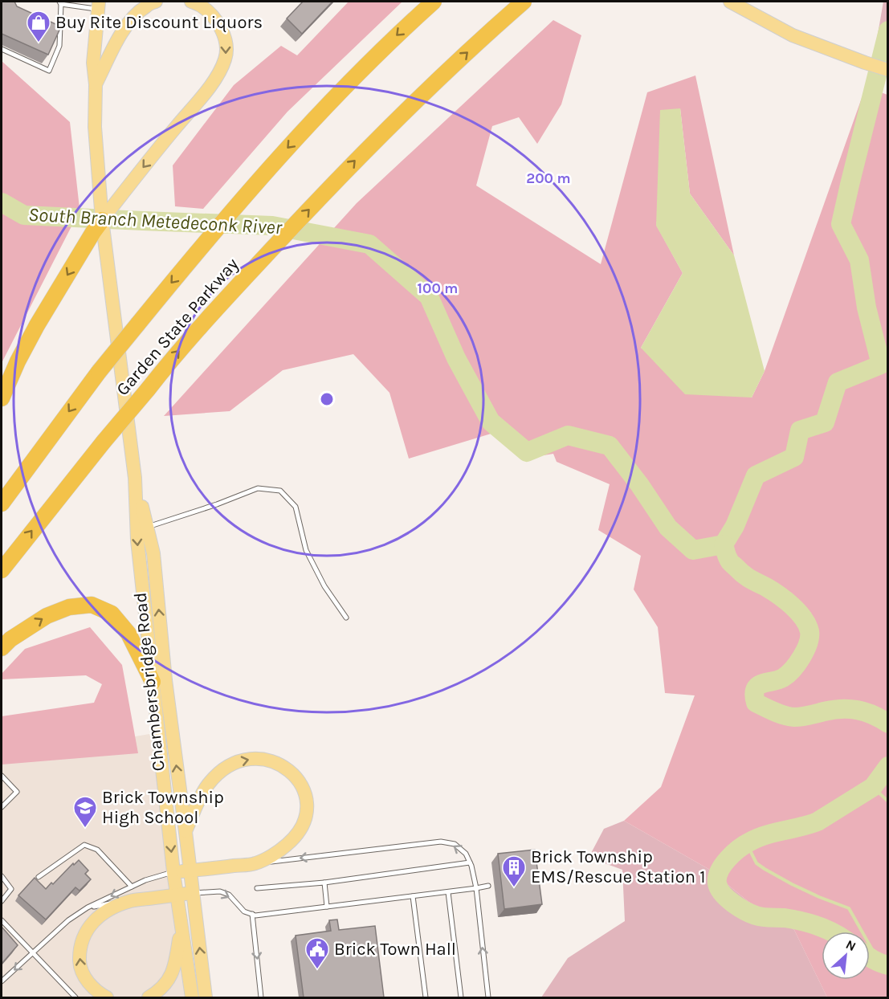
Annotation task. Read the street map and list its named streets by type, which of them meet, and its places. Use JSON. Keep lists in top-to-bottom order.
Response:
{
  "streets": {
    "highway": ["Garden State Parkway"],
    "main road": ["Chambersbridge Road"]
  },
  "water": ["South Branch Metedeconk River"],
  "places": {
    "shop": ["Buy Rite Discount Liquors"],
    "school or university": ["Brick Township High School"],
    "building": ["Brick Township EMS/Rescue Station 1"],
    "public building": ["Brick Town Hall"]
  },
  "north": "top right",
  "rings": ["200 m", "100 m"]
}
